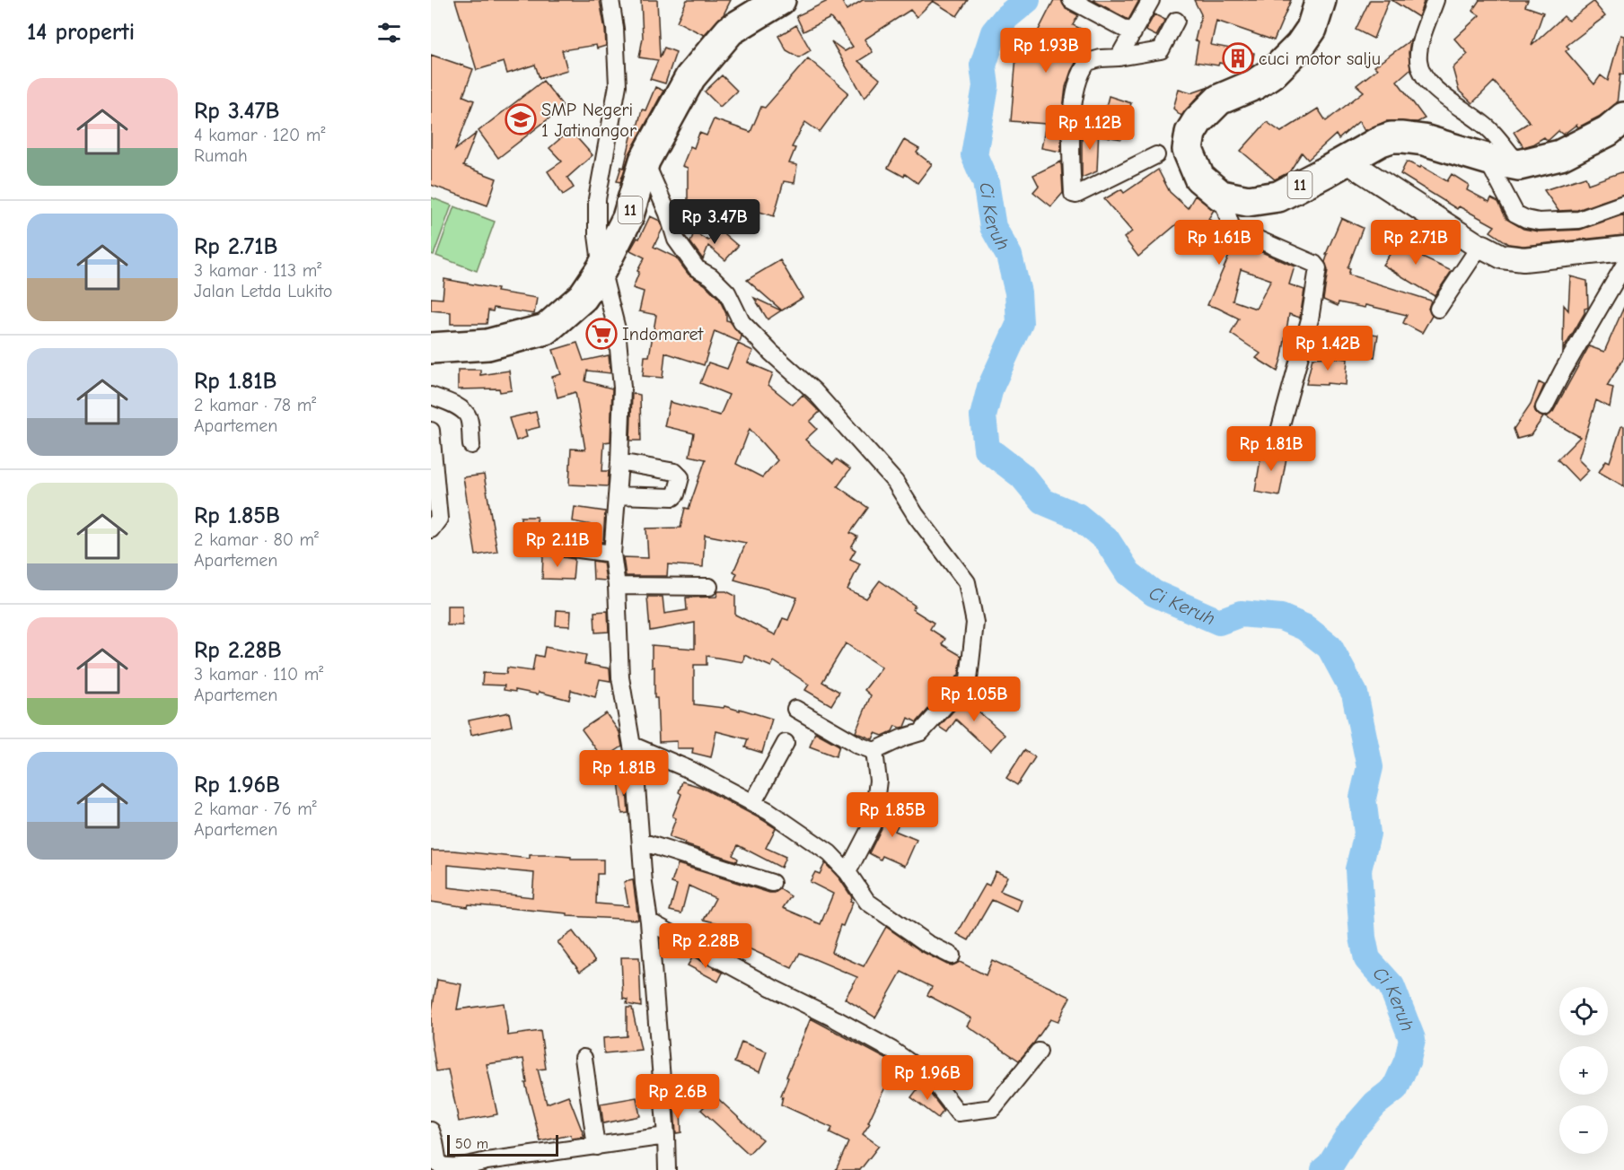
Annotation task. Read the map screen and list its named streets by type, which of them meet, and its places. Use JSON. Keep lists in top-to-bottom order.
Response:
{
  "streets": {
    "highway": ["11"]
  },
  "water": ["Ci Keruh"],
  "places": {
    "building": ["cuci motor salju"],
    "school or university": ["SMP Negeri 1 Jatinangor"],
    "supermarket": ["Indomaret"]
  },
  "scale_bar": "50 m",
  "page": {
    "heading": "14 properti",
    "price": [
      "Rp 1.93B",
      "Rp 1.12B",
      "Rp 3.47B",
      "Rp 1.61B",
      "Rp 2.71B",
      "Rp 1.42B",
      "Rp 1.81B",
      "Rp 2.11B",
      "Rp 1.05B",
      "Rp 1.81B",
      "Rp 1.85B",
      "Rp 2.28B",
      "Rp 1.96B",
      "Rp 2.6B"
    ],
    "list": [
      {
        "name": "Rp 3.47B",
        "note": "4 kamar · 120 m² · Rumah"
      },
      {
        "name": "Rp 2.71B",
        "note": "3 kamar · 113 m² · Jalan Letda Lukito"
      },
      {
        "name": "Rp 1.81B",
        "note": "2 kamar · 78 m² · Apartemen"
      },
      {
        "name": "Rp 1.85B",
        "note": "2 kamar · 80 m² · Apartemen"
      },
      {
        "name": "Rp 2.28B",
        "note": "3 kamar · 110 m² · Apartemen"
      },
      {
        "name": "Rp 1.96B",
        "note": "2 kamar · 76 m² · Apartemen"
      }
    ],
    "map_buttons": ["+", "−"],
    "scale": "50 m"
  }
}
